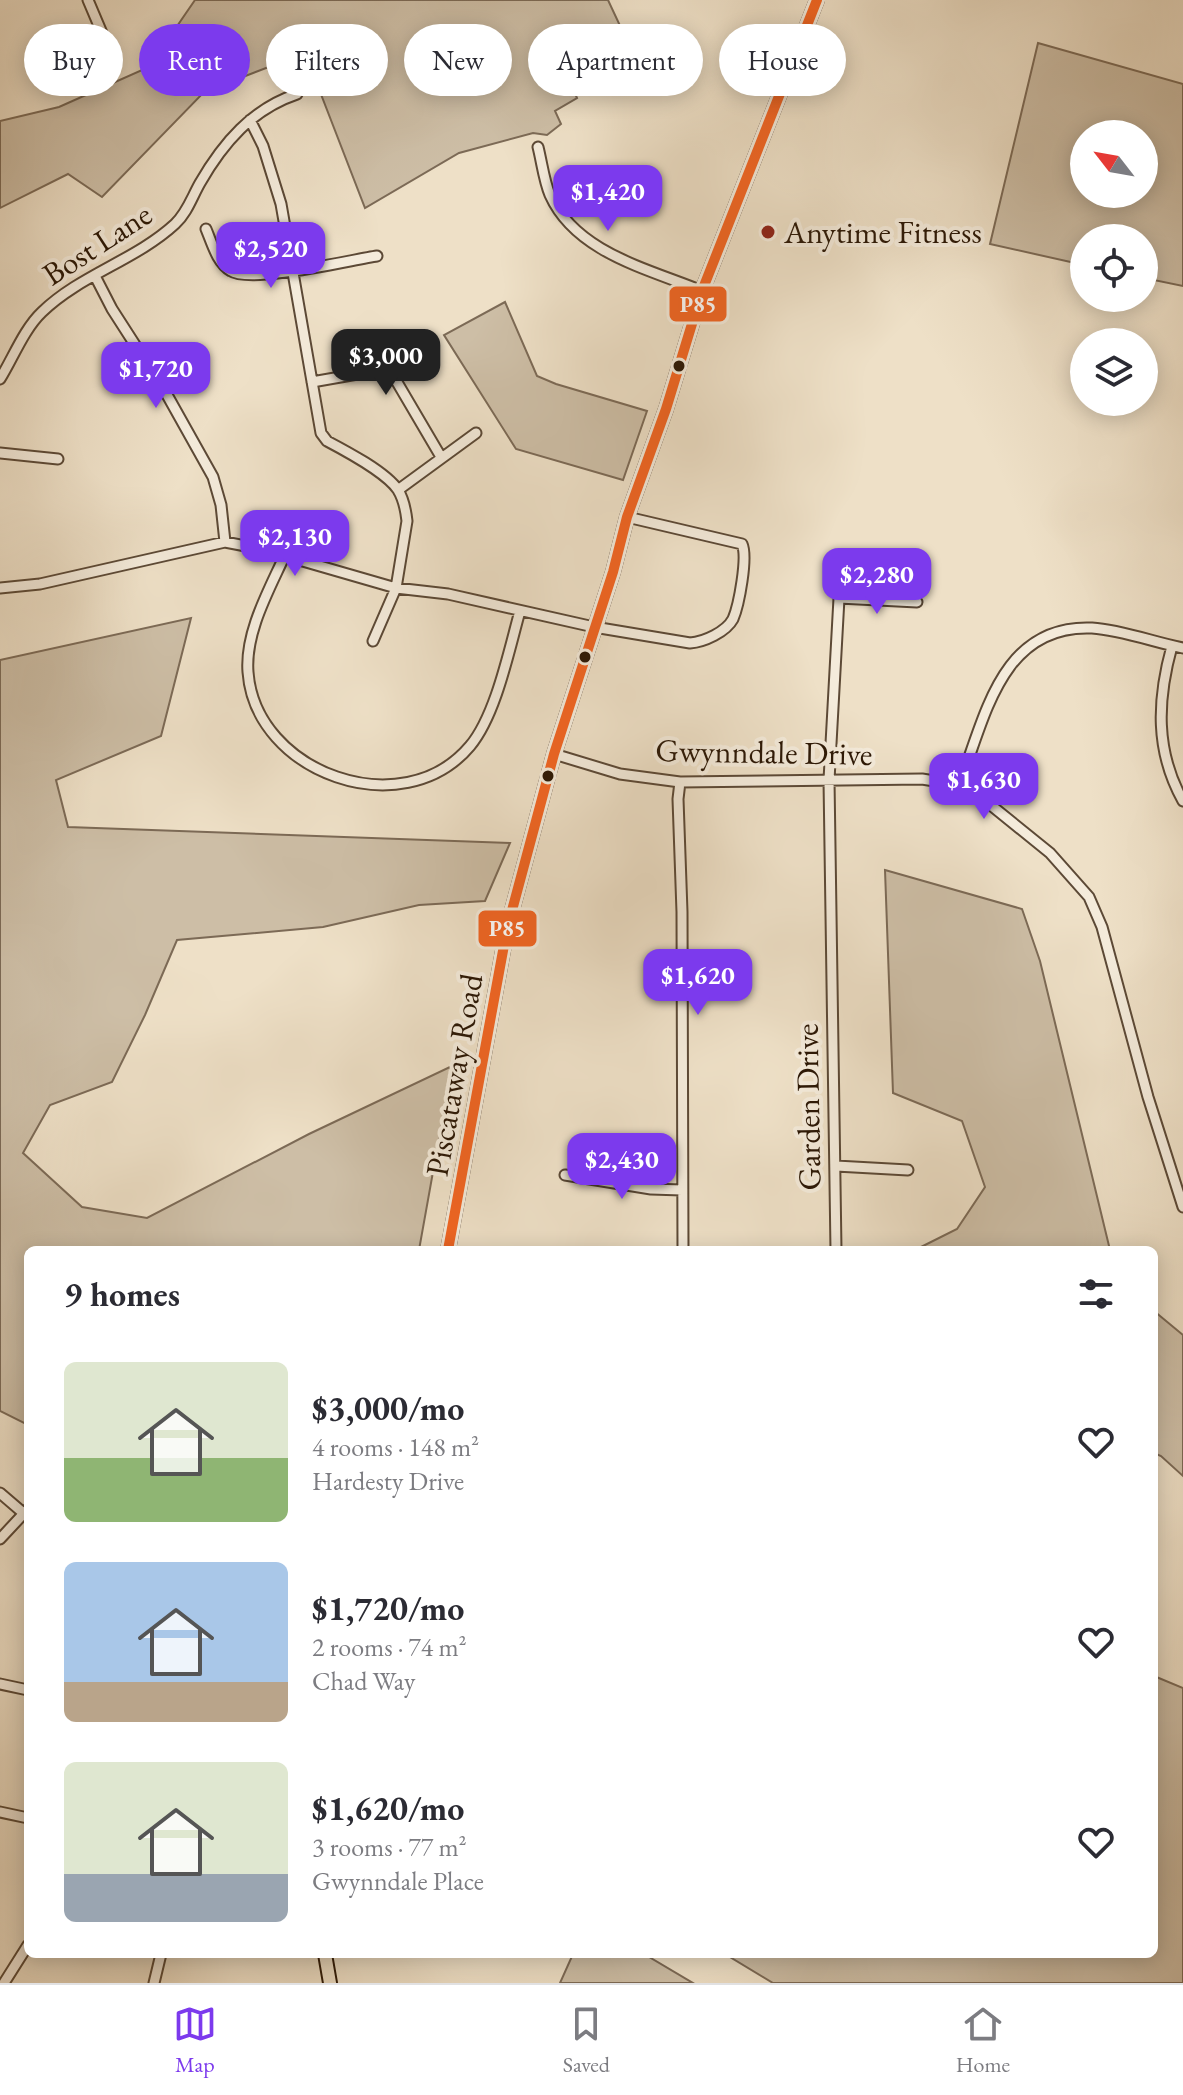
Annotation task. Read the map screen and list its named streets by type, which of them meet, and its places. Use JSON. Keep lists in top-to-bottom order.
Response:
{
  "streets": {
    "main road": ["Piscataway Road"],
    "street": ["Bost Lane", "Gwynndale Drive", "Garden Drive"]
  },
  "crossings": [
    ["Gwynndale Drive", "Piscataway Road"],
    ["Gwynndale Drive", "Garden Drive"]
  ],
  "places": ["Anytime Fitness"],
  "lines": ["transit line P85"],
  "north": "top left",
  "page": {
    "chip": [
      "Buy",
      "Rent",
      "Filters",
      "New",
      "Apartment",
      "House"
    ],
    "price": [
      "$1,420",
      "$2,520",
      "$3,000",
      "$1,720",
      "$2,130",
      "$2,280",
      "$1,630",
      "$1,620",
      "$2,430"
    ],
    "heading": "9 homes",
    "list": [
      {
        "name": "$3,000/mo",
        "note": "4 rooms · 148 m² · Hardesty Drive"
      },
      {
        "name": "$1,720/mo",
        "note": "2 rooms · 74 m² · Chad Way"
      },
      {
        "name": "$1,620/mo",
        "note": "3 rooms · 77 m² · Gwynndale Place"
      }
    ],
    "tabs": ["Map", "Saved", "Home"]
  }
}
